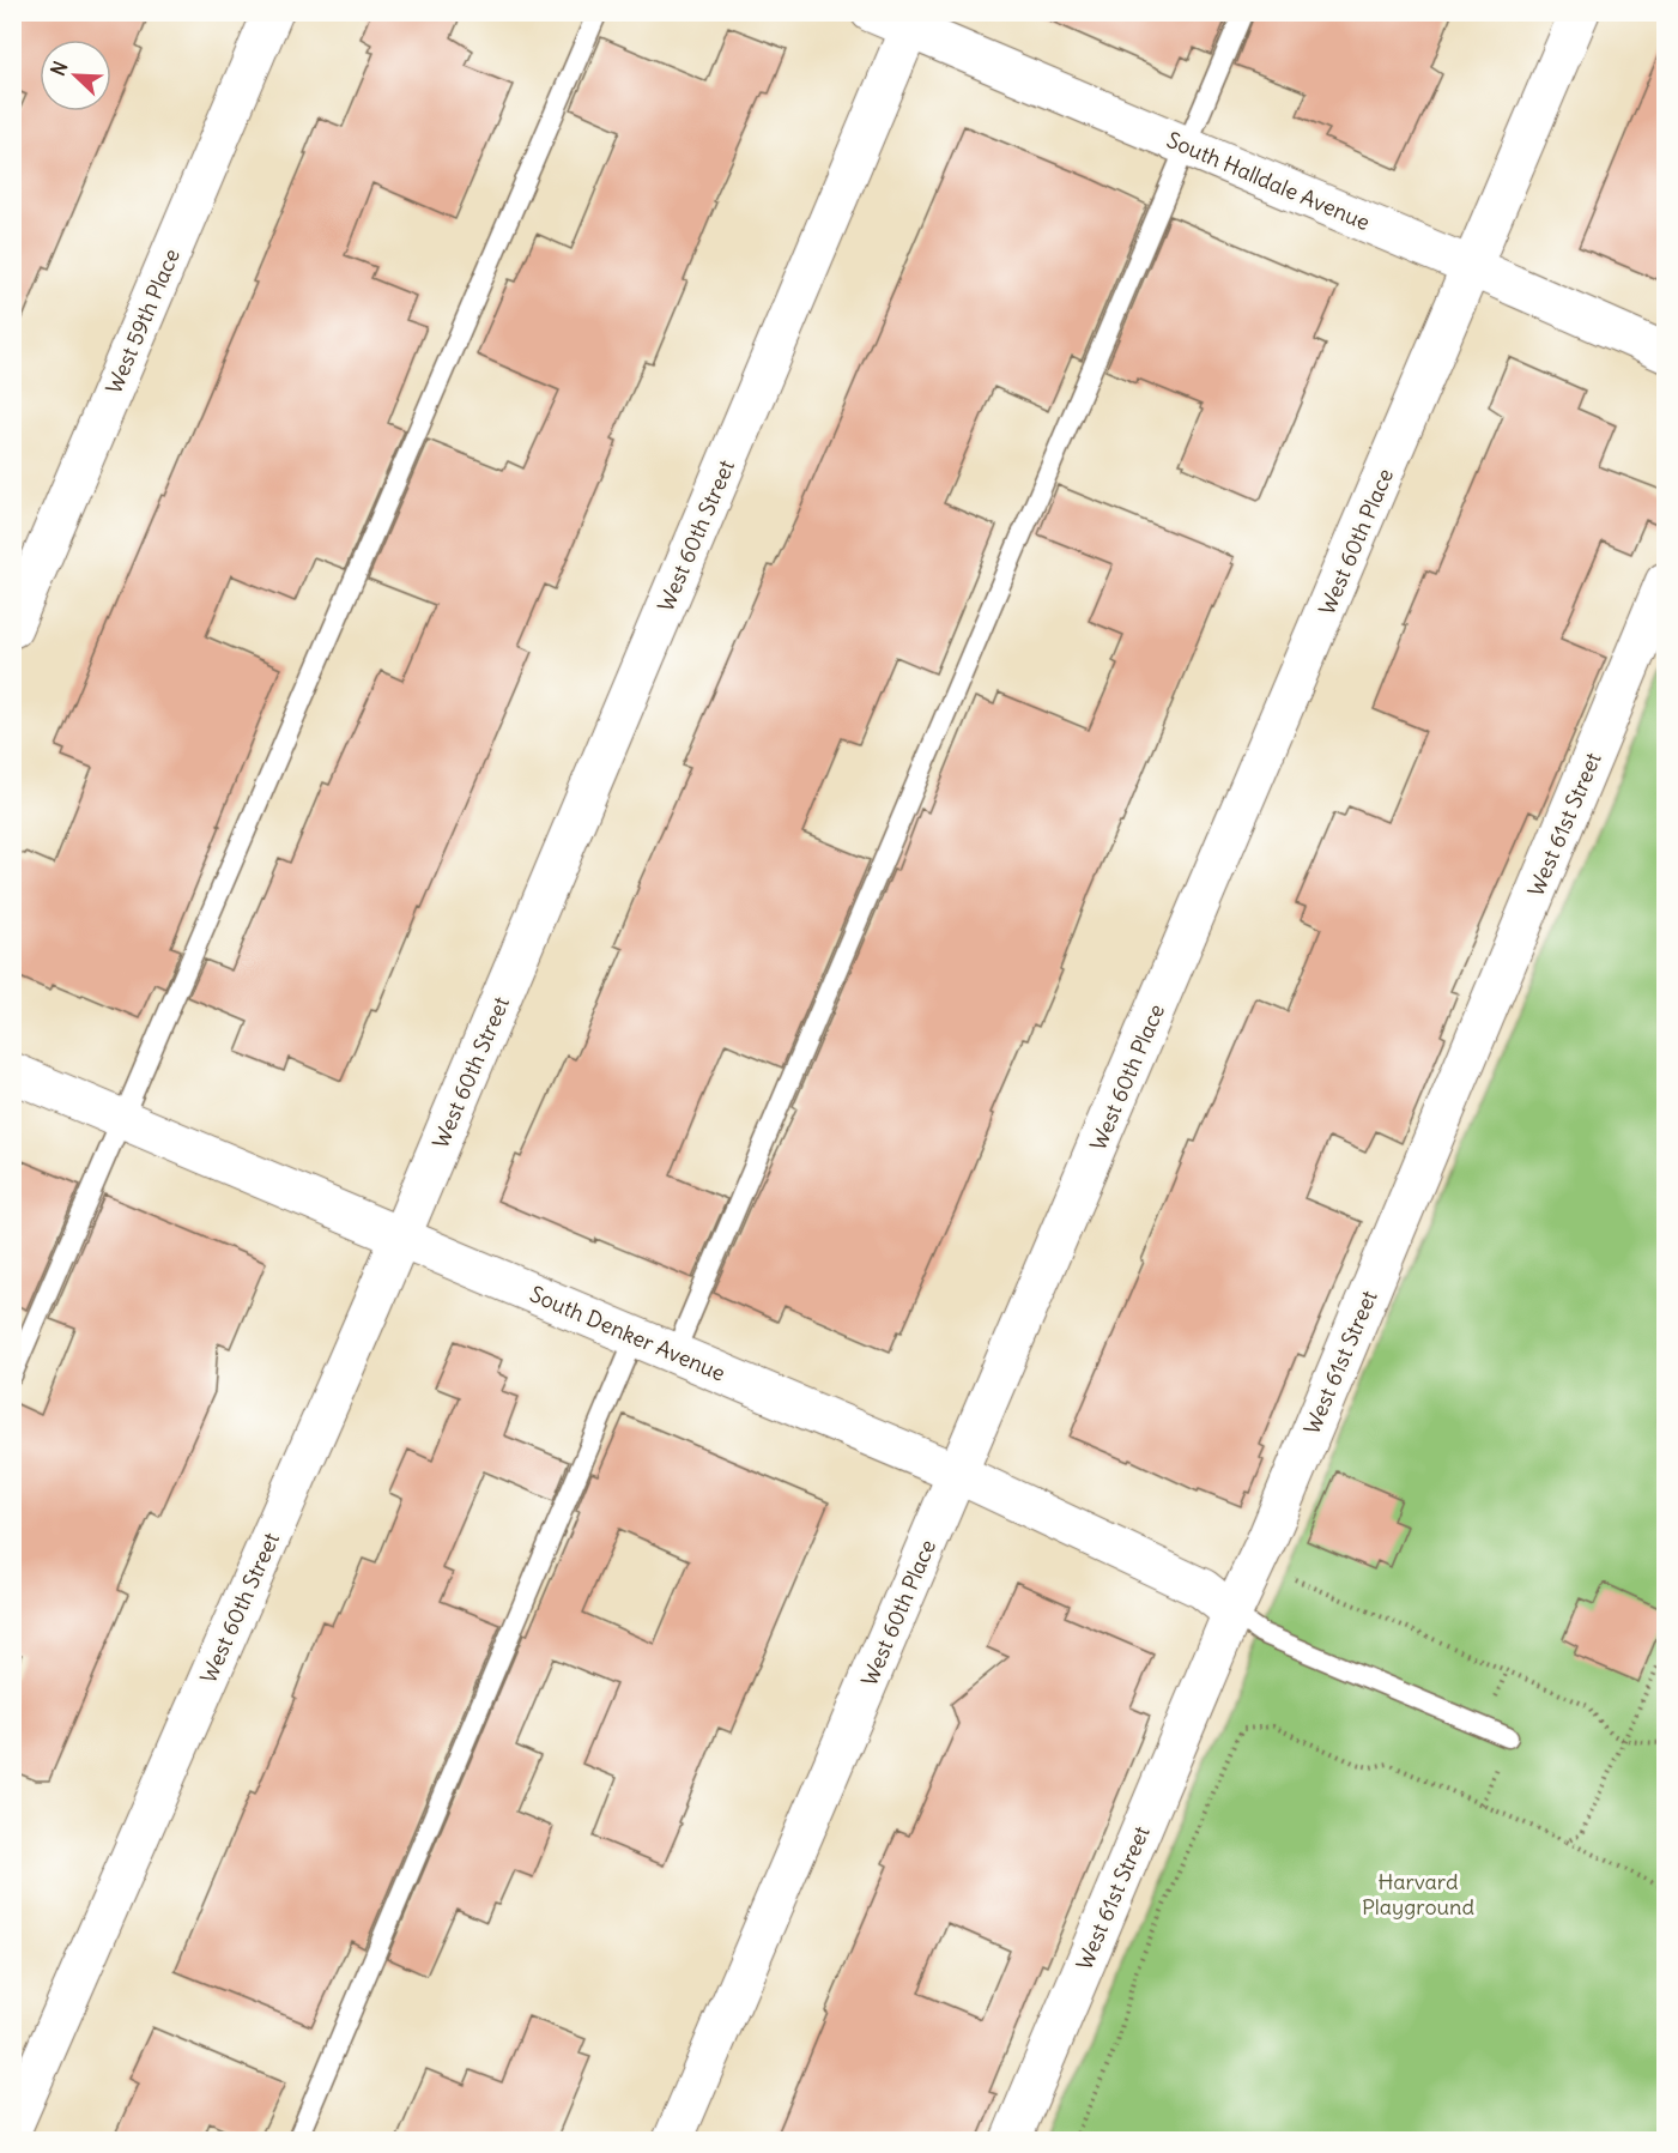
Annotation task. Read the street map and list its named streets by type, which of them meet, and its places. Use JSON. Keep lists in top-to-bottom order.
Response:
{
  "streets": {
    "street": [
      "South Halldale Avenue",
      "West 59th Place",
      "West 60th Street",
      "West 60th Place",
      "West 61st Street",
      "South Denker Avenue"
    ]
  },
  "crossings": [
    ["South Halldale Avenue", "West 60th Street"],
    ["South Halldale Avenue", "West 60th Place"],
    ["West 60th Street", "South Denker Avenue"],
    ["West 60th Place", "South Denker Avenue"],
    ["West 61st Street", "South Denker Avenue"]
  ],
  "parks": ["Harvard Playground"],
  "north": "top left"
}
